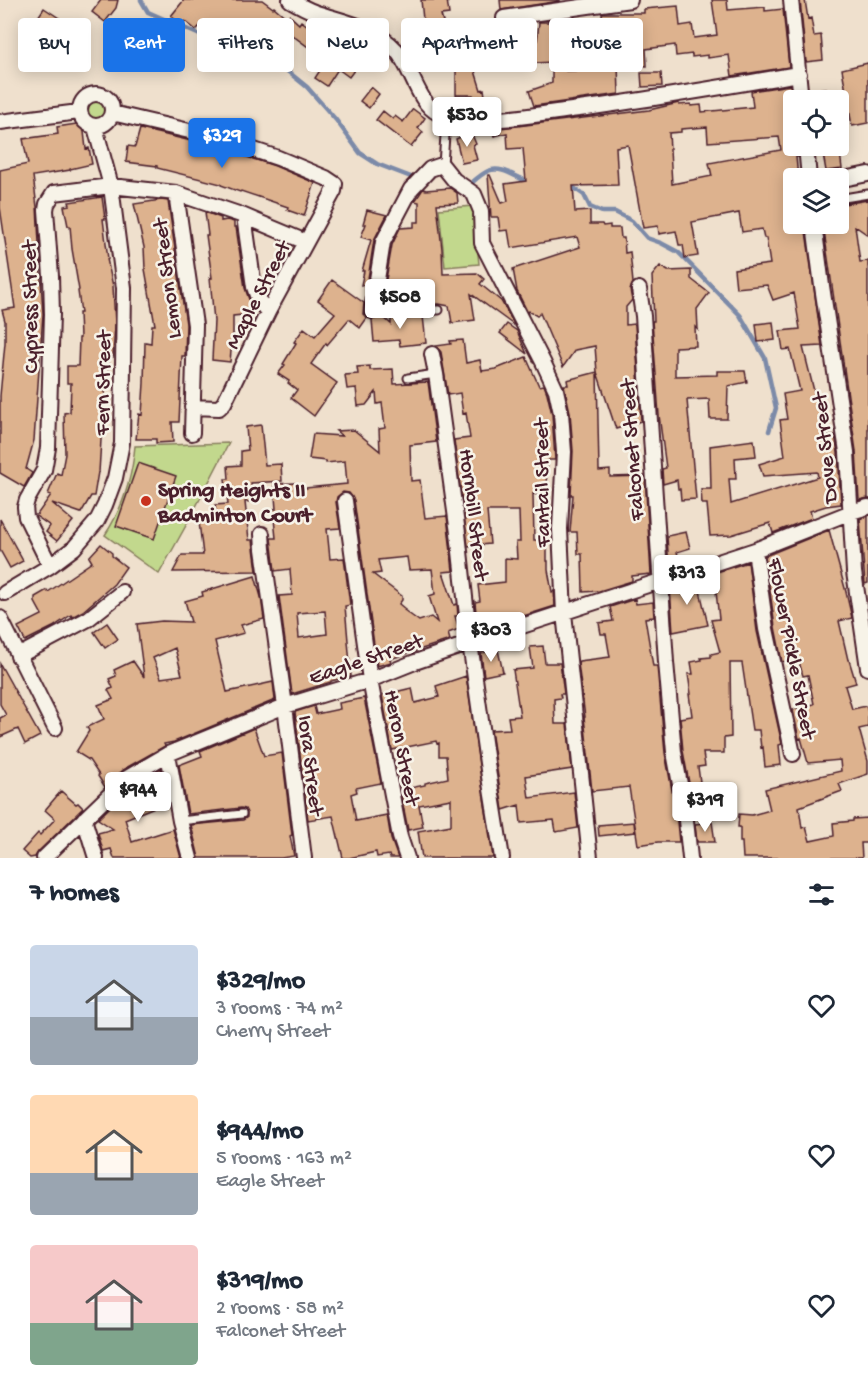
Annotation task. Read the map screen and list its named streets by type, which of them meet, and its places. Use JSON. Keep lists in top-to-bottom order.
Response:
{
  "streets": {
    "street": [
      "Lemon Street",
      "Maple Street",
      "Cypress Street",
      "Fern Street",
      "Dove Street",
      "Falconet Street",
      "Fantail Street",
      "Hornbill Street",
      "Flower Pickle Street",
      "Eagle Street",
      "Heron Street",
      "Iora Street"
    ]
  },
  "crossings": [
    ["Lemon Street", "Maple Street"],
    ["Lemon Street", "Cypress Street"],
    ["Maple Street", "Cypress Street"],
    ["Maple Street", "Fern Street"],
    ["Cypress Street", "Fern Street"],
    ["Dove Street", "Eagle Street"],
    ["Falconet Street", "Eagle Street"],
    ["Fantail Street", "Eagle Street"],
    ["Hornbill Street", "Eagle Street"],
    ["Flower Pickle Street", "Eagle Street"],
    ["Eagle Street", "Heron Street"],
    ["Eagle Street", "Iora Street"]
  ],
  "places": ["Spring Heights II Badminton Court"],
  "page": {
    "chip": [
      "Buy",
      "Rent",
      "Filters",
      "New",
      "Apartment",
      "House"
    ],
    "price": [
      "$530",
      "$329",
      "$508",
      "$313",
      "$303",
      "$944",
      "$319"
    ],
    "heading": "7 homes",
    "list": [
      {
        "name": "$329/mo",
        "note": "3 rooms · 74 m² · Cherry Street"
      },
      {
        "name": "$944/mo",
        "note": "5 rooms · 163 m² · Eagle Street"
      },
      {
        "name": "$319/mo",
        "note": "2 rooms · 58 m² · Falconet Street"
      }
    ]
  }
}
